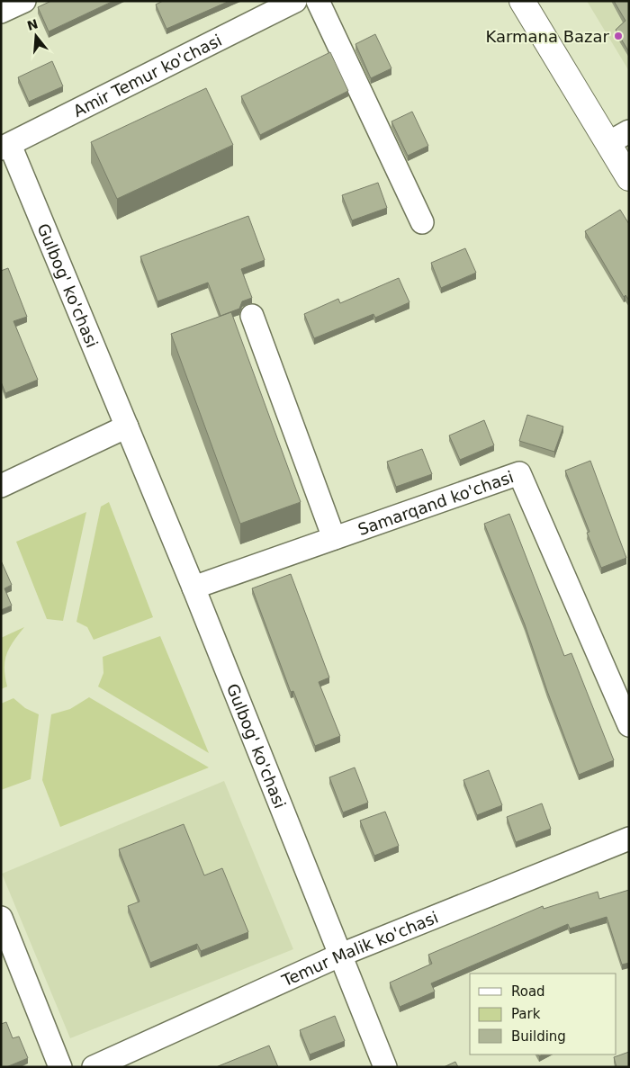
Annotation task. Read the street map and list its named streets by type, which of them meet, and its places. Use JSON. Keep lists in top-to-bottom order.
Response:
{
  "streets": {
    "street": [
      "Amir Temur ko'chasi",
      "Gulbog' ko'chasi",
      "Samarqand ko'chasi",
      "Temur Malik ko'chasi"
    ]
  },
  "crossings": [
    ["Amir Temur ko'chasi", "Gulbog' ko'chasi"],
    ["Gulbog' ko'chasi", "Samarqand ko'chasi"],
    ["Gulbog' ko'chasi", "Temur Malik ko'chasi"]
  ],
  "places": ["Karmana Bazar"],
  "legend": ["Road", "Park", "Building"],
  "north": "top"
}
